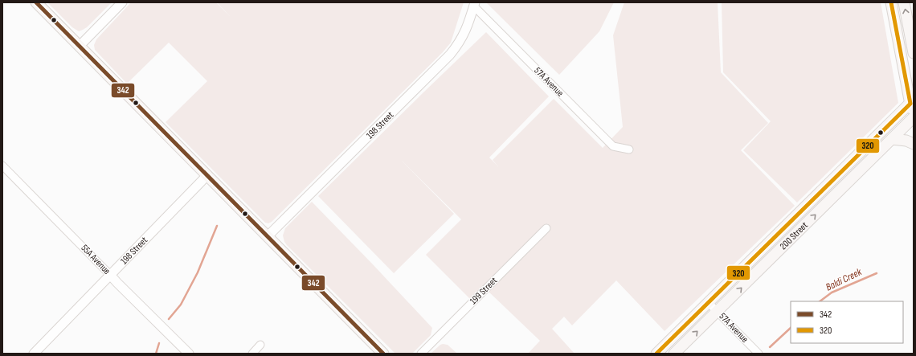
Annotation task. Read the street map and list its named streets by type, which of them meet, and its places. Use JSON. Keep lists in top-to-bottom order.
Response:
{
  "streets": {
    "main road": ["200 Street"],
    "street": [
      "57A Avenue",
      "198 Street",
      "55A Avenue",
      "199 Street"
    ]
  },
  "crossings": [
    ["57A Avenue", "198 Street"],
    ["57A Avenue", "200 Street"],
    ["198 Street", "55A Avenue"]
  ],
  "water": ["Baldi Creek"],
  "lines": ["transit line 342", "transit line 320"],
  "legend": ["342", "320"]
}
